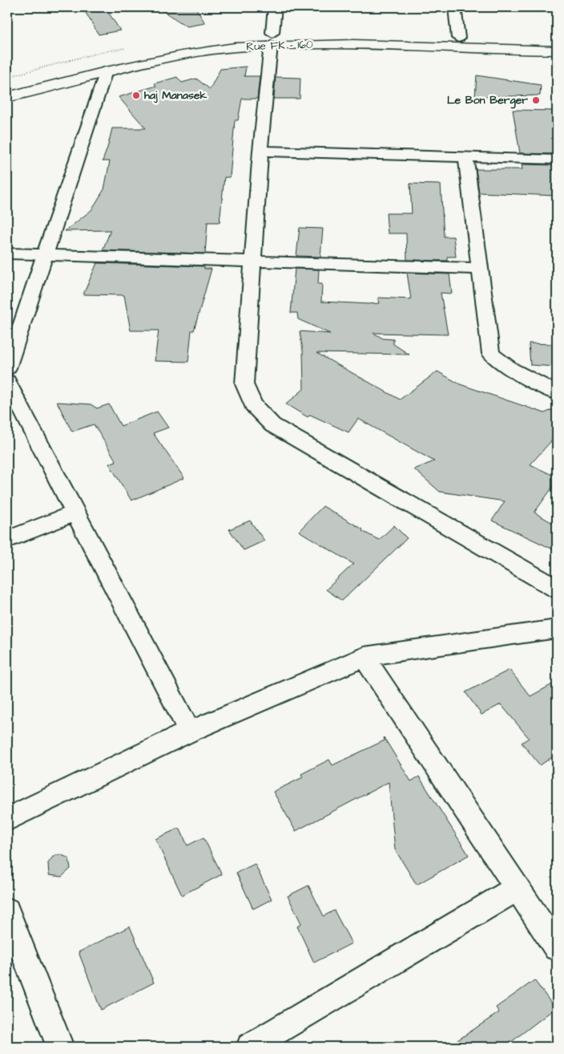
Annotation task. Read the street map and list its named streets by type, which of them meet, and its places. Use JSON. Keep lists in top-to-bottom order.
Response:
{
  "streets": {
    "main road": ["Rue FK - 160"]
  },
  "places": ["haj Manasek", "Le Bon Berger"]
}
